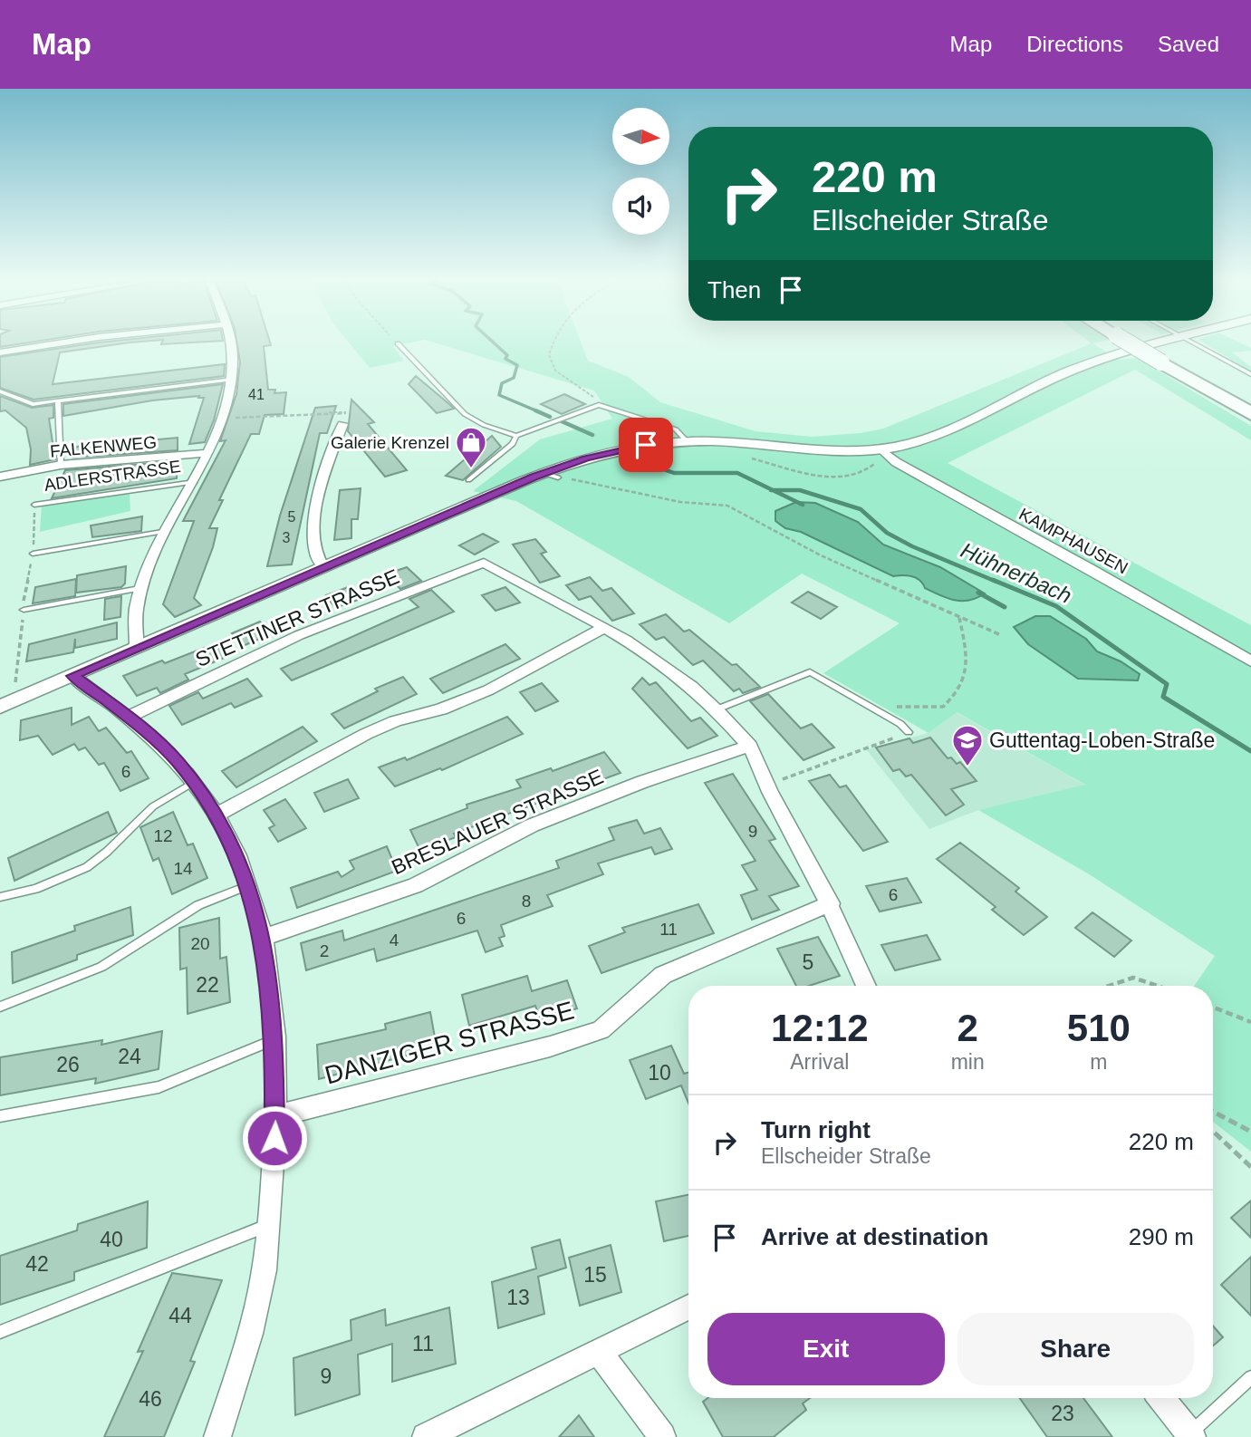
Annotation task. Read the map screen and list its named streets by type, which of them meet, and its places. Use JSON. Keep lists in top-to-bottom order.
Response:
{
  "streets": {
    "street": [
      "FALKENWEG",
      "ADLERSTRASSE",
      "KAMPHAUSEN",
      "STETTINER STRASSE",
      "BRESLAUER STRASSE",
      "DANZIGER STRASSE"
    ]
  },
  "crossings": [
    ["FALKENWEG", "ADLERSTRASSE"]
  ],
  "water": ["Hühnerbach"],
  "places": {
    "shop": ["Galerie Krenzel"],
    "school or university": ["Guttentag-Loben-Straße"]
  },
  "house_numbers": [
    "41",
    "5",
    "3",
    "6",
    "9",
    "12",
    "14",
    "6",
    "8",
    "6",
    "11",
    "4",
    "20",
    "2",
    "5",
    "22",
    "24",
    "26",
    "10",
    "40",
    "42",
    "15",
    "13",
    "44",
    "11",
    "9",
    "46",
    "23"
  ],
  "north": "right",
  "page": {
    "header": "Map",
    "nav": ["Map", "Directions", "Saved"],
    "turn": ["220 m", "Ellscheider Straße"],
    "then": "Then",
    "eta": [
      "12:12",
      "Arrival",
      "2",
      "min",
      "510",
      "m"
    ],
    "list": [
      {
        "name": "Turn right",
        "note": "Ellscheider Straße",
        "value": "220 m"
      },
      {
        "name": "Arrive at destination",
        "value": "290 m"
      }
    ],
    "buttons": ["Exit", "Share"]
  }
}
